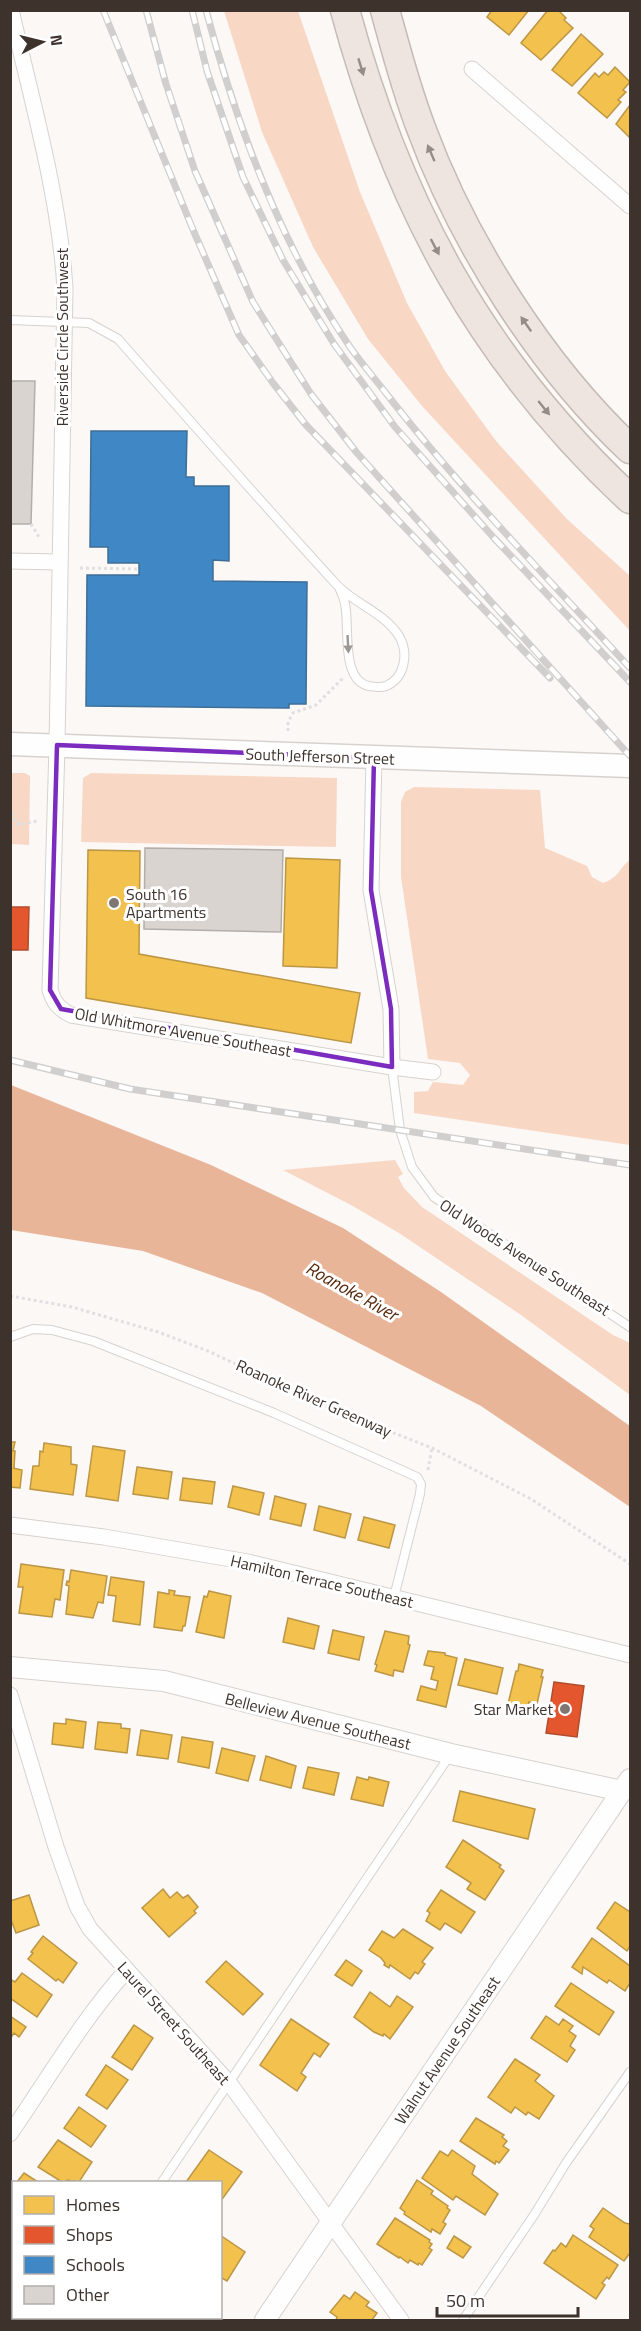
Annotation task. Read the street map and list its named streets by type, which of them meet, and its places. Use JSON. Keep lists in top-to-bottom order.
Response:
{
  "streets": {
    "main road": ["South Jefferson Street"],
    "street": [
      "Riverside Circle Southwest",
      "Old Whitmore Avenue Southeast",
      "Old Woods Avenue Southeast",
      "Hamilton Terrace Southeast",
      "Belleview Avenue Southeast",
      "Laurel Street Southeast",
      "Walnut Avenue Southeast"
    ],
    "path": ["Roanoke River Greenway"]
  },
  "crossings": [
    ["Riverside Circle Southwest", "South Jefferson Street"],
    ["Riverside Circle Southwest", "Old Whitmore Avenue Southeast"],
    ["South Jefferson Street", "Old Whitmore Avenue Southeast"],
    ["South Jefferson Street", "Old Woods Avenue Southeast"],
    ["Old Whitmore Avenue Southeast", "Old Woods Avenue Southeast"],
    ["Belleview Avenue Southeast", "Walnut Avenue Southeast"],
    ["Laurel Street Southeast", "Walnut Avenue Southeast"]
  ],
  "water": ["Roanoke River"],
  "places": ["South 16 Apartments", "Star Market"],
  "legend": [
    "Homes",
    "Shops",
    "Schools",
    "Other"
  ],
  "scale_bar": "50 m",
  "north": "right"
}
